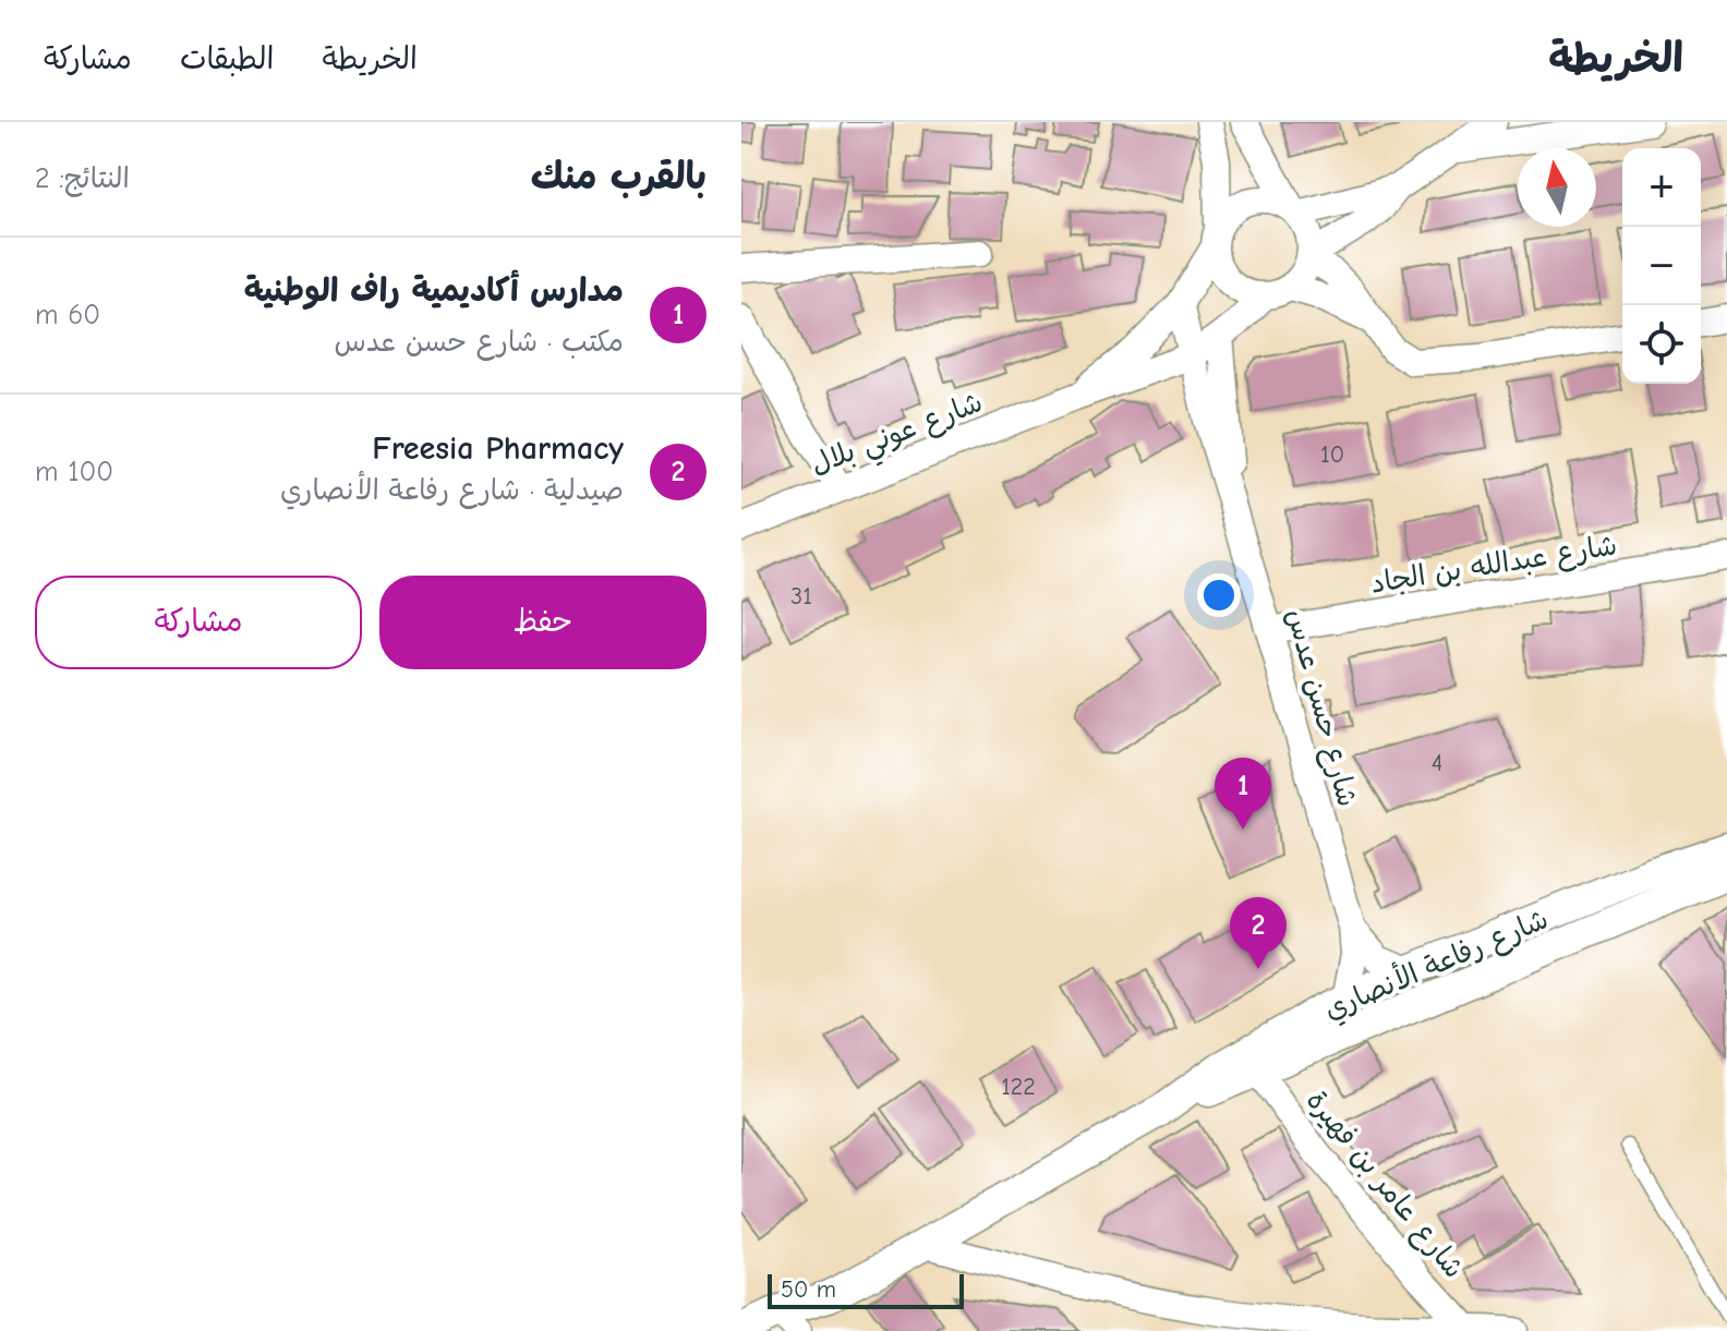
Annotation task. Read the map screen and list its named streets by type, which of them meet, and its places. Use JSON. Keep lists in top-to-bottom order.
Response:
{
  "streets": {
    "street": [
      "شارع عوني بلال",
      "شارع عبدالله بن الجاد",
      "شارع حسن عدس",
      "شارع رفاعة الأنصاري",
      "شارع عامر بن فهيرة"
    ]
  },
  "crossings": [
    ["شارع عوني بلال", "شارع حسن عدس"],
    ["شارع عبدالله بن الجاد", "شارع حسن عدس"],
    ["شارع حسن عدس", "شارع رفاعة الأنصاري"],
    ["شارع رفاعة الأنصاري", "شارع عامر بن فهيرة"]
  ],
  "house_numbers": [
    "10",
    "31",
    "4",
    "122"
  ],
  "scale_bar": "50 m",
  "north": "top",
  "page": {
    "header": "الخريطة",
    "nav": ["الخريطة", "الطبقات", "مشاركة"],
    "heading": ["بالقرب منك", "النتائج: 2"],
    "map_buttons": ["+", "−"],
    "list": [
      {
        "mark": "1",
        "name": "مدارس أكاديمية راف الوطنية",
        "note": "مكتب · شارع حسن عدس",
        "value": "60 m"
      },
      {
        "mark": "2",
        "name": "Freesia Pharmacy",
        "note": "صيدلية · شارع رفاعة الأنصاري",
        "value": "100 m"
      }
    ],
    "buttons": ["حفظ", "مشاركة"],
    "pins": ["1", "2"],
    "scale": "50 m"
  }
}
